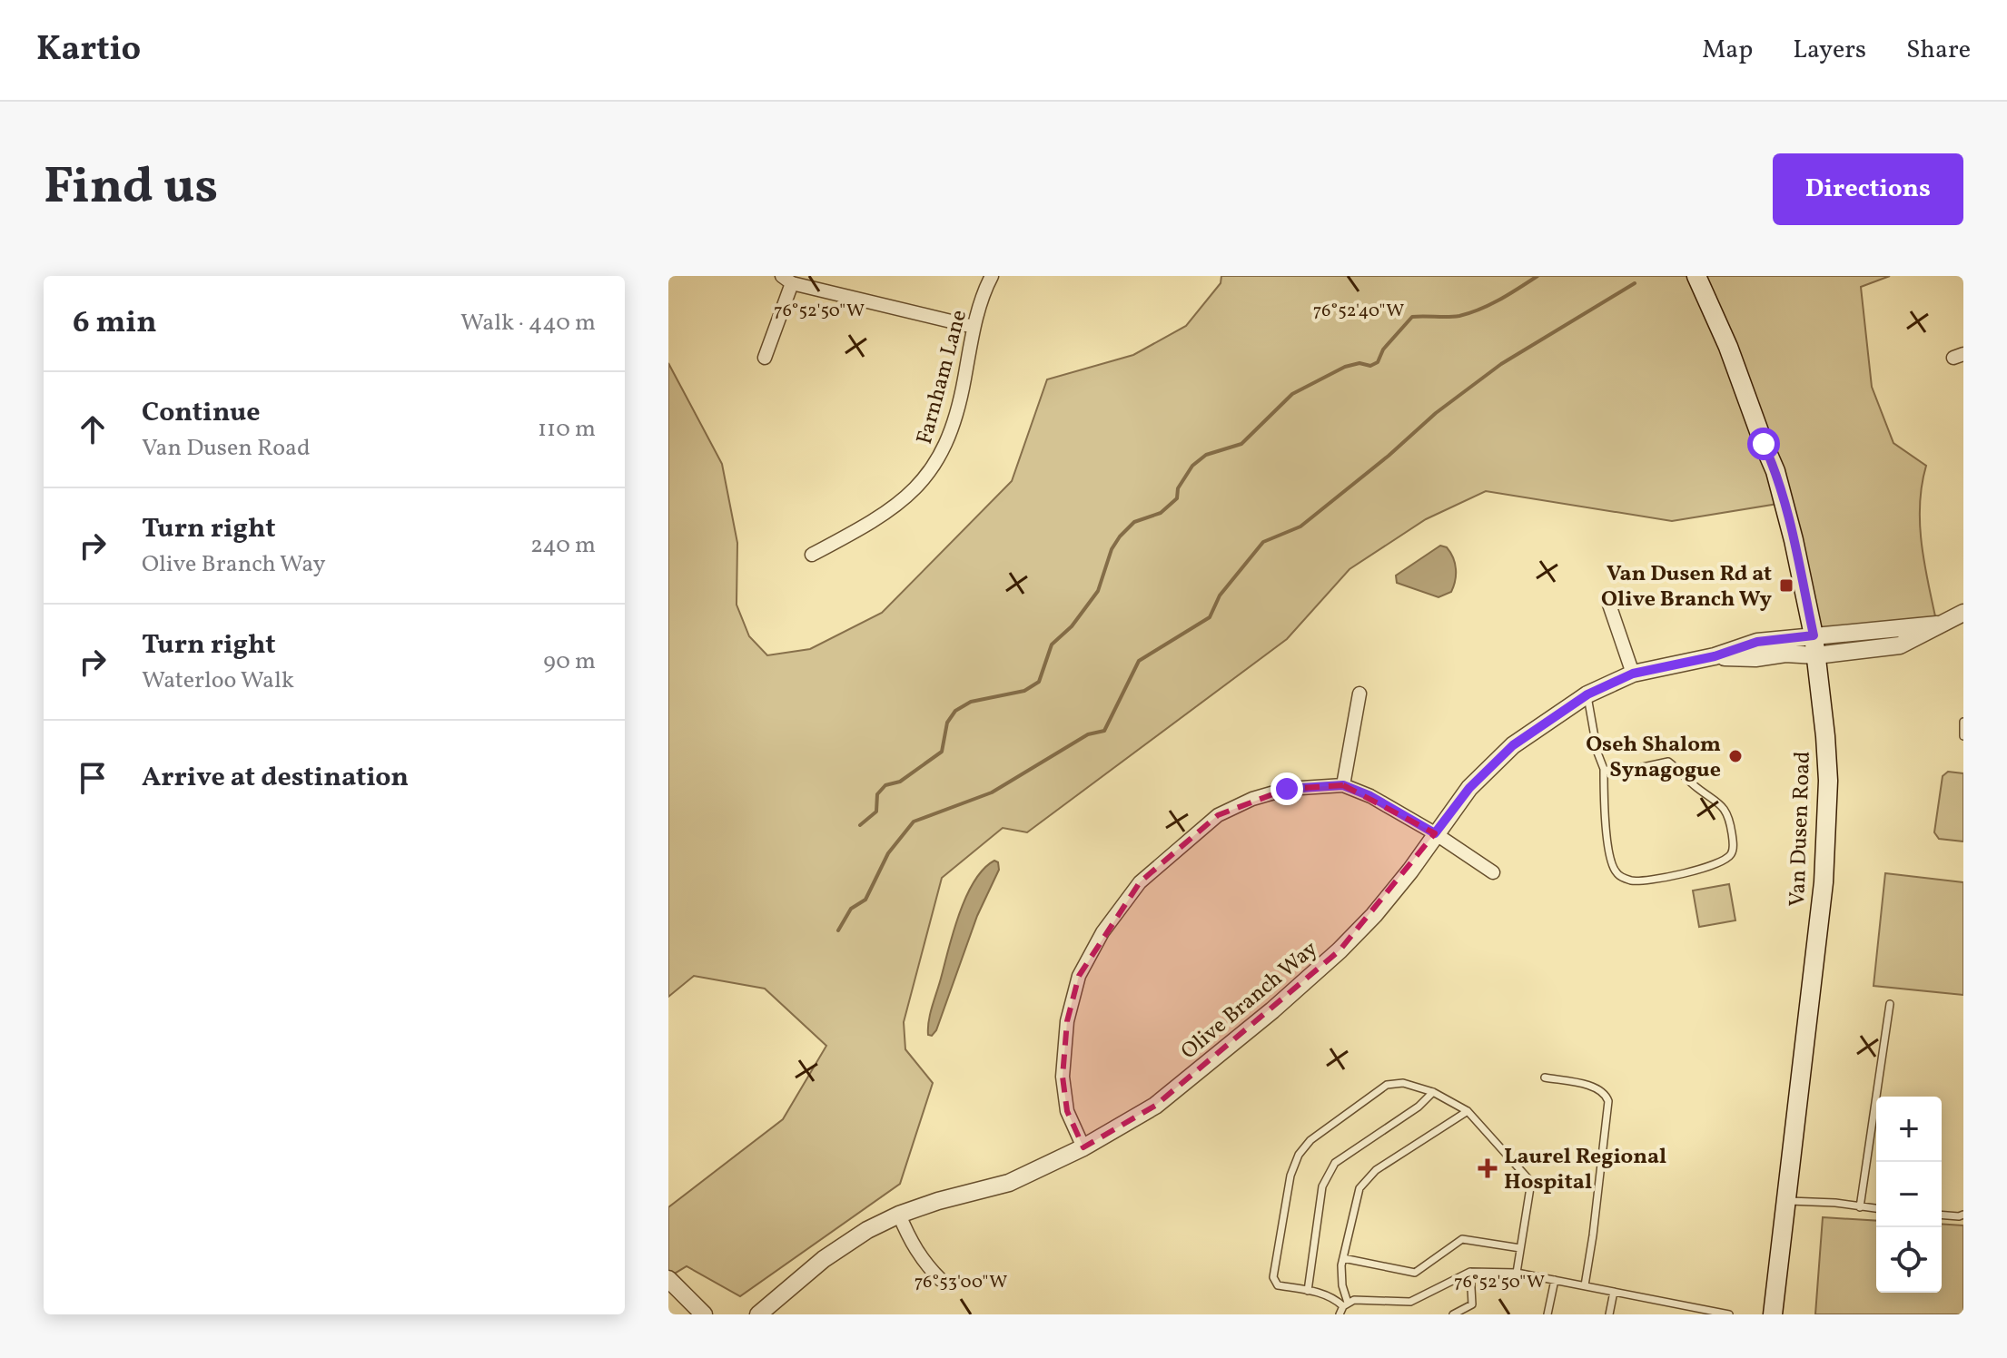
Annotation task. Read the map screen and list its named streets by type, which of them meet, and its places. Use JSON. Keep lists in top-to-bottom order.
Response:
{
  "streets": {
    "main road": ["Van Dusen Road"],
    "street": ["Farnham Lane", "Olive Branch Way"]
  },
  "crossings": [
    ["Van Dusen Road", "Olive Branch Way"]
  ],
  "places": {
    "transit": ["Van Dusen Rd at Olive Branch Wy"],
    "other": ["Oseh Shalom Synagogue"],
    "health": ["Laurel Regional Hospital"]
  },
  "page": {
    "header": "Kartio",
    "nav": ["Map", "Layers", "Share"],
    "title": "Find us",
    "buttons": "Directions",
    "heading": ["6 min", "Walk · 440 m"],
    "list": [
      ["Continue", "Van Dusen Road", "110 m"],
      ["Turn right", "Olive Branch Way", "240 m"],
      ["Turn right", "Waterloo Walk", "90 m"],
      "Arrive at destination"
    ],
    "map_buttons": ["+", "−"]
  },
  "coordinates": ["76°52'50\"W", "76°52'40\"W", "76°53'00\"W"]
}
